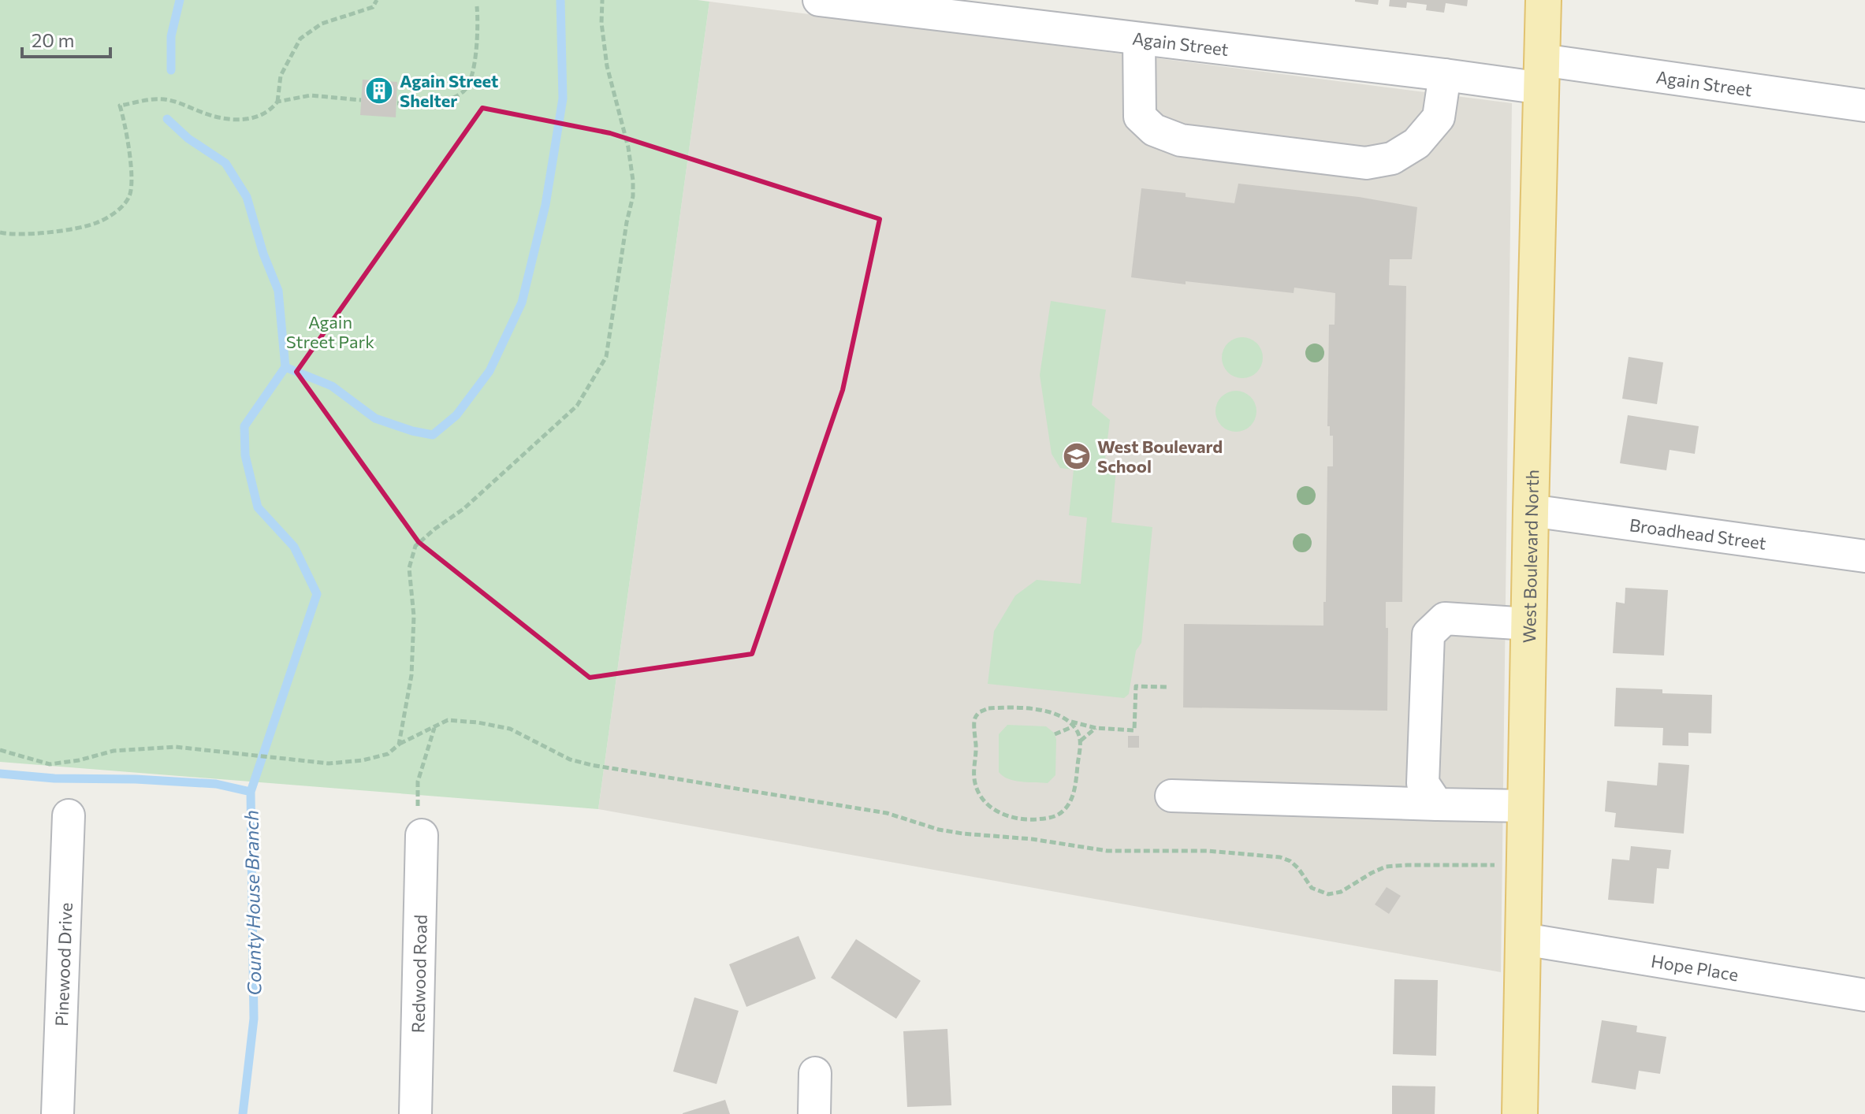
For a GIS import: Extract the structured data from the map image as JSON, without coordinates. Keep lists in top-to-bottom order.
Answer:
{
  "streets": {
    "main road": ["West Boulevard North"],
    "street": [
      "Again Street",
      "Broadhead Street",
      "Pinewood Drive",
      "Hope Place",
      "Redwood Road"
    ]
  },
  "crossings": [
    ["Again Street", "West Boulevard North"],
    ["Broadhead Street", "West Boulevard North"],
    ["West Boulevard North", "Hope Place"]
  ],
  "water": ["County House Branch"],
  "parks": ["Again Street Park"],
  "places": {
    "building": ["Again Street Shelter"],
    "school or university": ["West Boulevard School"]
  },
  "scale_bar": "20 m"
}
